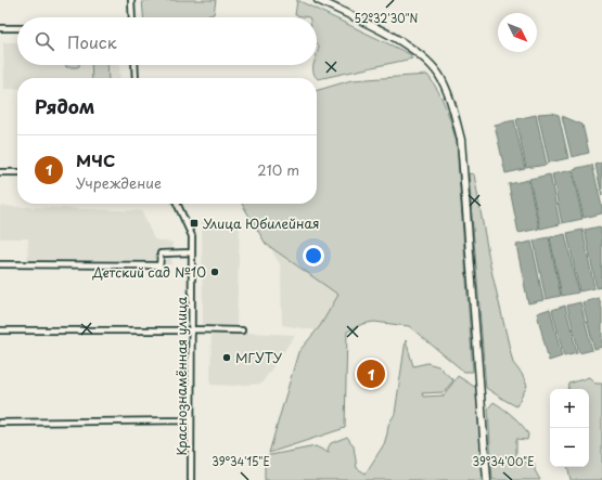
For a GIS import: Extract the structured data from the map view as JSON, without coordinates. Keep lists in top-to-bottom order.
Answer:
{
  "streets": {
    "street": ["Краснознамённая улица"]
  },
  "places": {
    "transit": ["Улица Юбилейная"],
    "other": ["Детский сад №10", "МГУТУ"]
  },
  "north": "bottom right",
  "page": {
    "search": "Поиск",
    "heading": "Рядом",
    "list": [
      {
        "mark": "1",
        "name": "МЧС",
        "note": "Учреждение",
        "value": "210 m"
      }
    ],
    "pins": "1",
    "map_buttons": ["+", "−"]
  },
  "coordinates": ["52°32'30\"N", "39°34'15\"E", "39°34'00\"E"]
}
